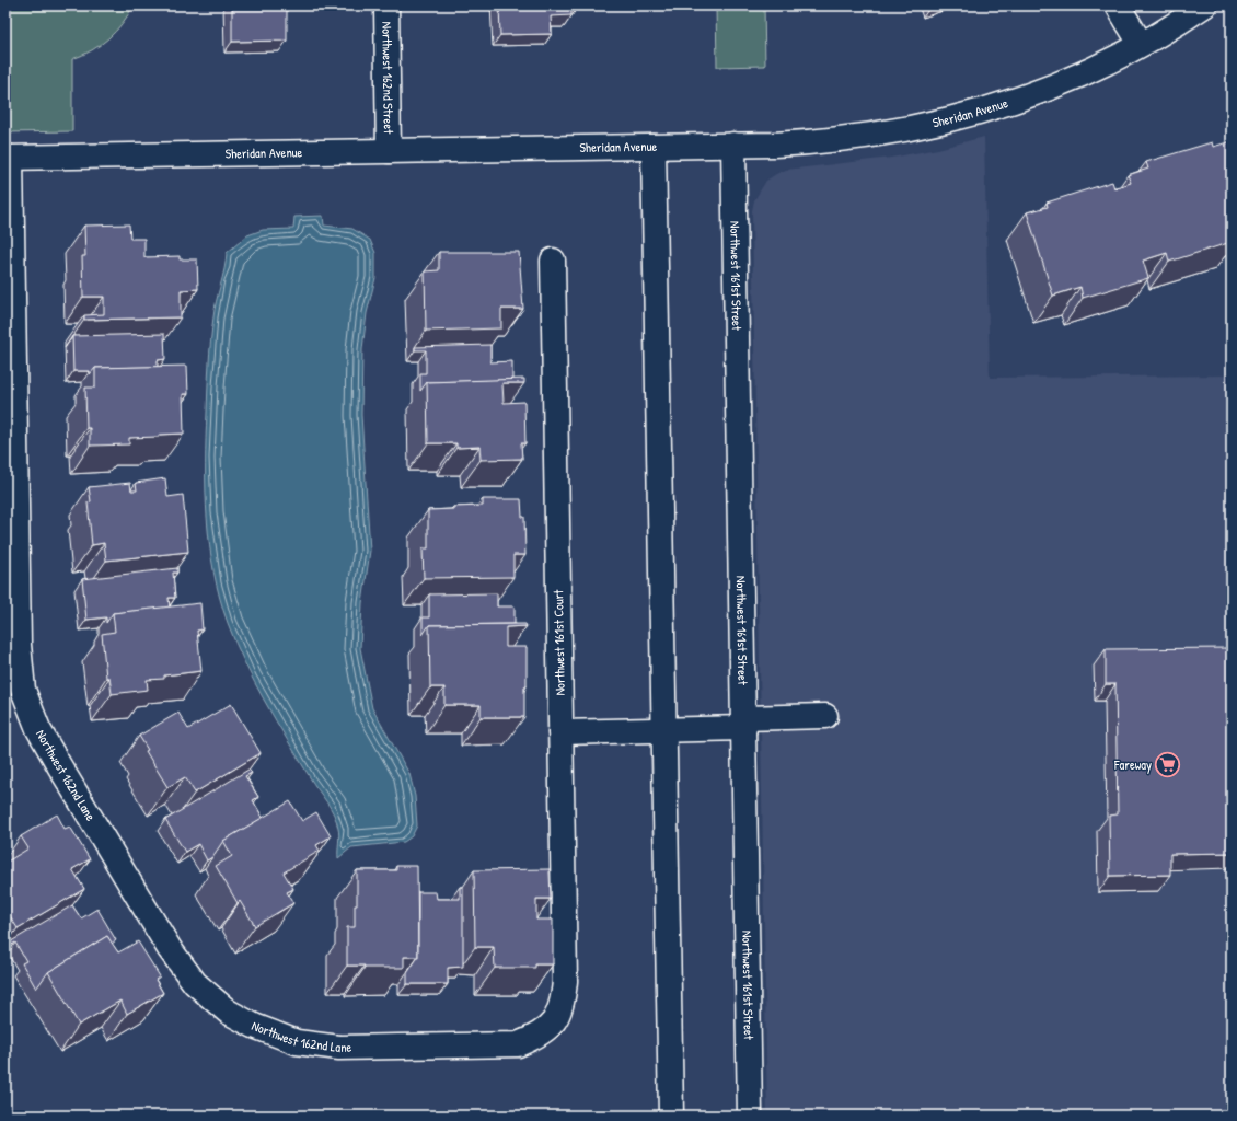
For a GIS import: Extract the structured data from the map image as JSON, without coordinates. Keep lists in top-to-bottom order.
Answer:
{
  "streets": {
    "street": [
      "Northwest 162nd Street",
      "Sheridan Avenue",
      "Northwest 161st Street",
      "Northwest 161st Court",
      "Northwest 162nd Lane"
    ]
  },
  "crossings": [
    ["Northwest 162nd Street", "Sheridan Avenue"],
    ["Sheridan Avenue", "Northwest 161st Street"],
    ["Sheridan Avenue", "Northwest 162nd Lane"],
    ["Northwest 161st Court", "Northwest 162nd Lane"]
  ],
  "places": {
    "supermarket": ["Fareway"]
  }
}
